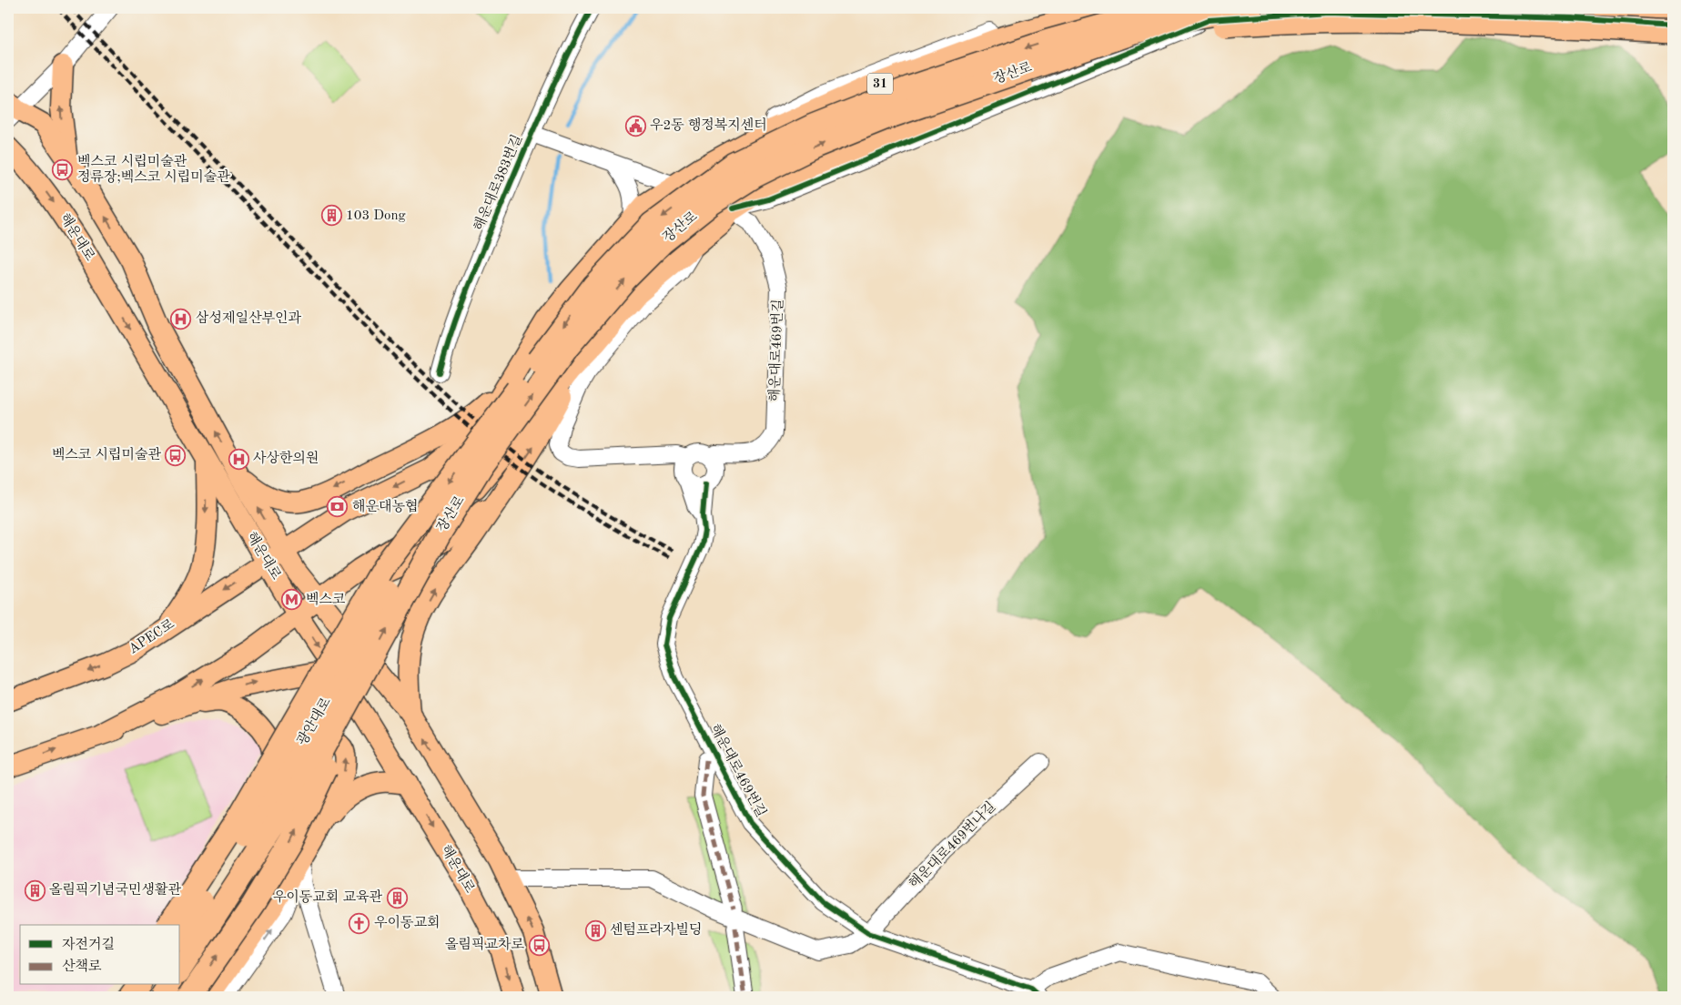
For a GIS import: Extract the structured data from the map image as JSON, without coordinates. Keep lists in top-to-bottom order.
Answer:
{
  "streets": {
    "highway": ["장산로", "31", "광안대로"],
    "main road": ["해운대로", "APEC로"],
    "street": ["해운대로383번길", "해운대로469번길", "해운대로469번나길"]
  },
  "crossings": [
    ["장산로", "해운대로469번길"],
    ["장산로", "광안대로"],
    ["31", "해운대로"],
    ["31", "해운대로469번길"],
    ["31", "APEC로"],
    ["해운대로383번길", "해운대로469번길"],
    ["해운대로", "APEC로"],
    ["해운대로469번길", "해운대로469번나길"]
  ],
  "places": {
    "public building": ["우2동 행정복지센터"],
    "bus stop": ["벡스코 시립미술관 정류장;벡스코 시립미술관", "벡스코 시립미술관", "올림픽교차로"],
    "building": [
      "103 Dong",
      "올림픽기념국민생활관",
      "우이동교회 교육관",
      "센텀프라자빌딩"
    ],
    "hospital": ["삼성제일산부인과", "사상한의원"],
    "bank": ["해운대농협"],
    "metro station": ["벡스코"],
    "church": ["우이동교회"]
  },
  "legend": ["자전거길", "산책로"]
}
